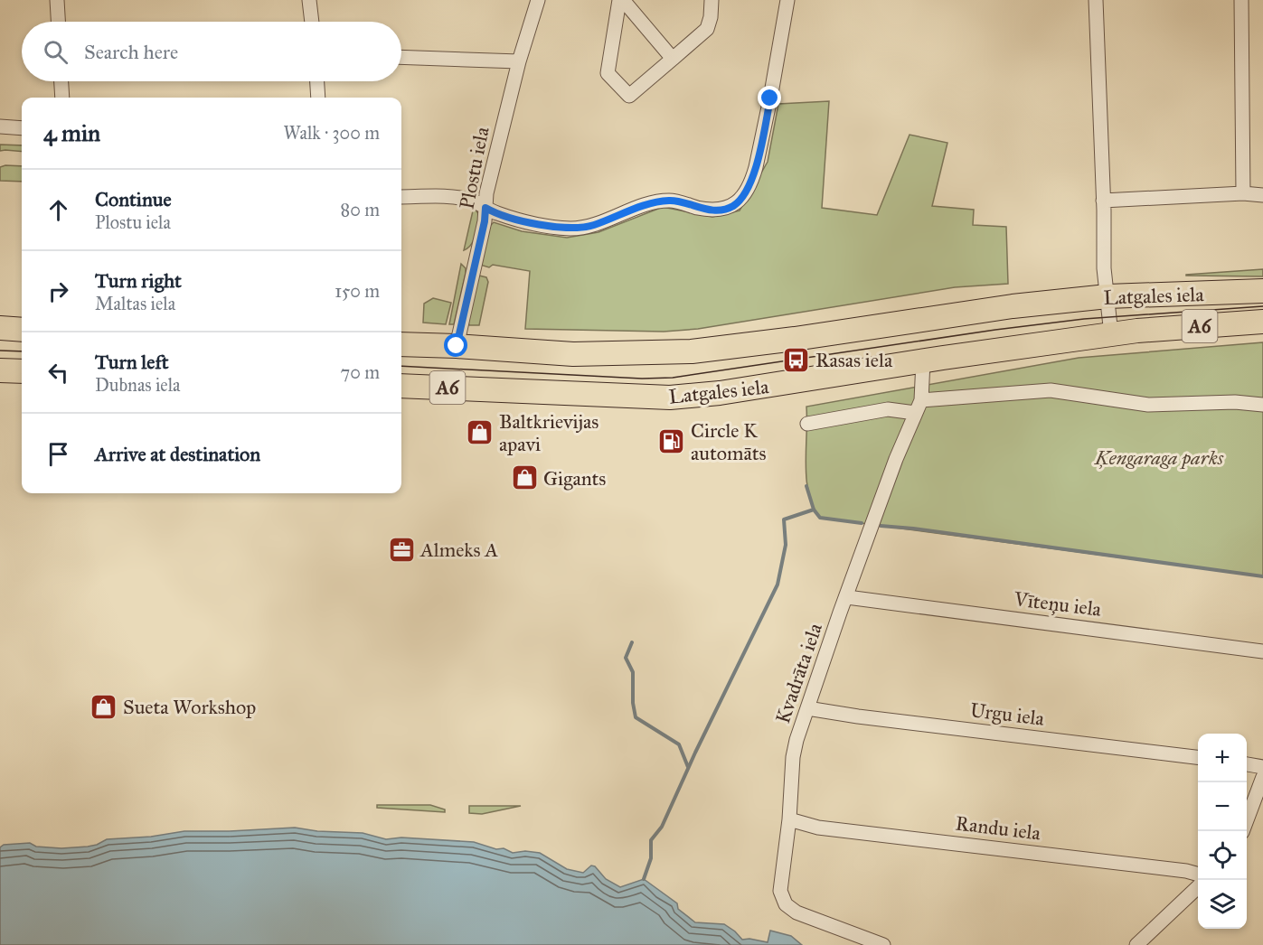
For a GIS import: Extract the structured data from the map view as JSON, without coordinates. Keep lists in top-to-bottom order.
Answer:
{
  "streets": {
    "highway": ["Latgales iela", "A6"],
    "street": [
      "Plostu iela",
      "Vīteņu iela",
      "Kvadrāta iela",
      "Urgu iela",
      "Randu iela"
    ]
  },
  "crossings": [
    ["Plostu iela", "Latgales iela"],
    ["Latgales iela", "Kvadrāta iela"],
    ["Vīteņu iela", "Kvadrāta iela"],
    ["Kvadrāta iela", "Urgu iela"],
    ["Kvadrāta iela", "Randu iela"]
  ],
  "parks": ["Ķengaraga parks"],
  "places": {
    "bus stop": ["Rasas iela"],
    "shop": ["Baltkrievijas apavi", "Gigants", "Sueta Workshop"],
    "fuel station": ["Circle K automāts"],
    "office": ["Almeks A"]
  },
  "page": {
    "search": "Search here",
    "heading": ["4 min", "Walk · 300 m"],
    "list": [
      ["Continue", "Plostu iela", "80 m"],
      ["Turn right", "Maltas iela", "150 m"],
      ["Turn left", "Dubnas iela", "70 m"],
      "Arrive at destination"
    ],
    "map_buttons": ["+", "−"]
  }
}
